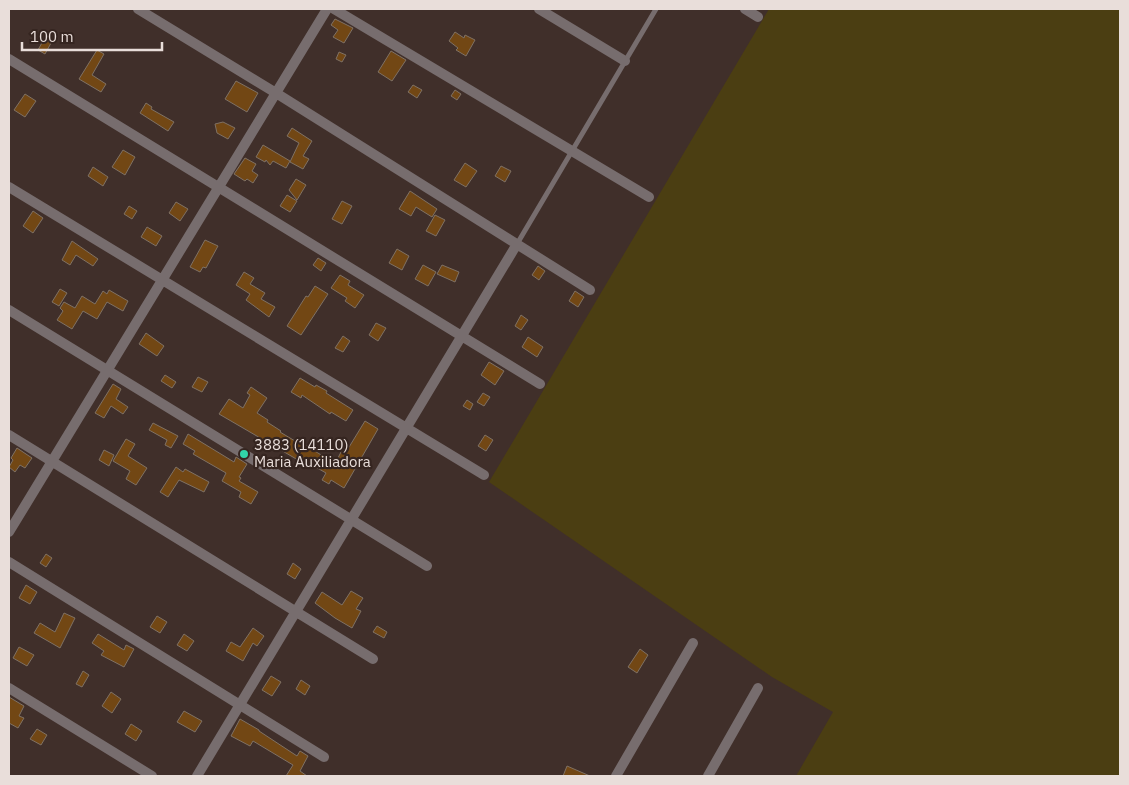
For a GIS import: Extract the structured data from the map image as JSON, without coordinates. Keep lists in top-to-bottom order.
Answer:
{
  "places": ["3883 (14110) Maria Auxiliadora"],
  "scale_bar": "100 m"
}
